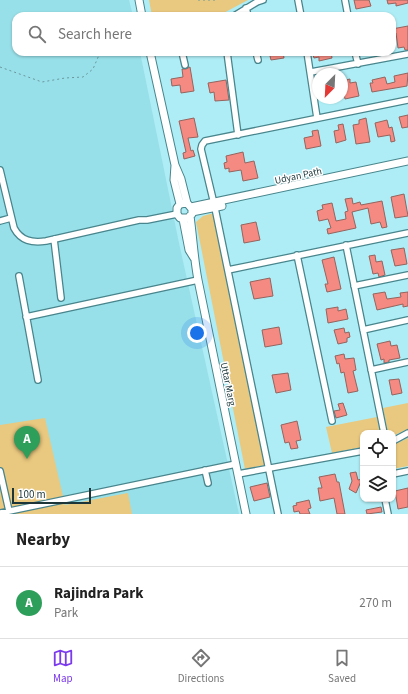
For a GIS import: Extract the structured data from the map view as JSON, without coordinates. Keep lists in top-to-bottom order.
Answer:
{
  "streets": {
    "main road": ["Udyan Path", "Uttar Marg"]
  },
  "crossings": [
    ["Udyan Path", "Uttar Marg"]
  ],
  "scale_bar": "100 m",
  "north": "bottom left",
  "page": {
    "search": "Search here",
    "pins": "A",
    "scale": "100 m",
    "heading": "Nearby",
    "list": [
      {
        "mark": "A",
        "name": "Rajindra Park",
        "note": "Park",
        "value": "270 m"
      }
    ],
    "nav": ["Map", "Directions", "Saved"]
  }
}
